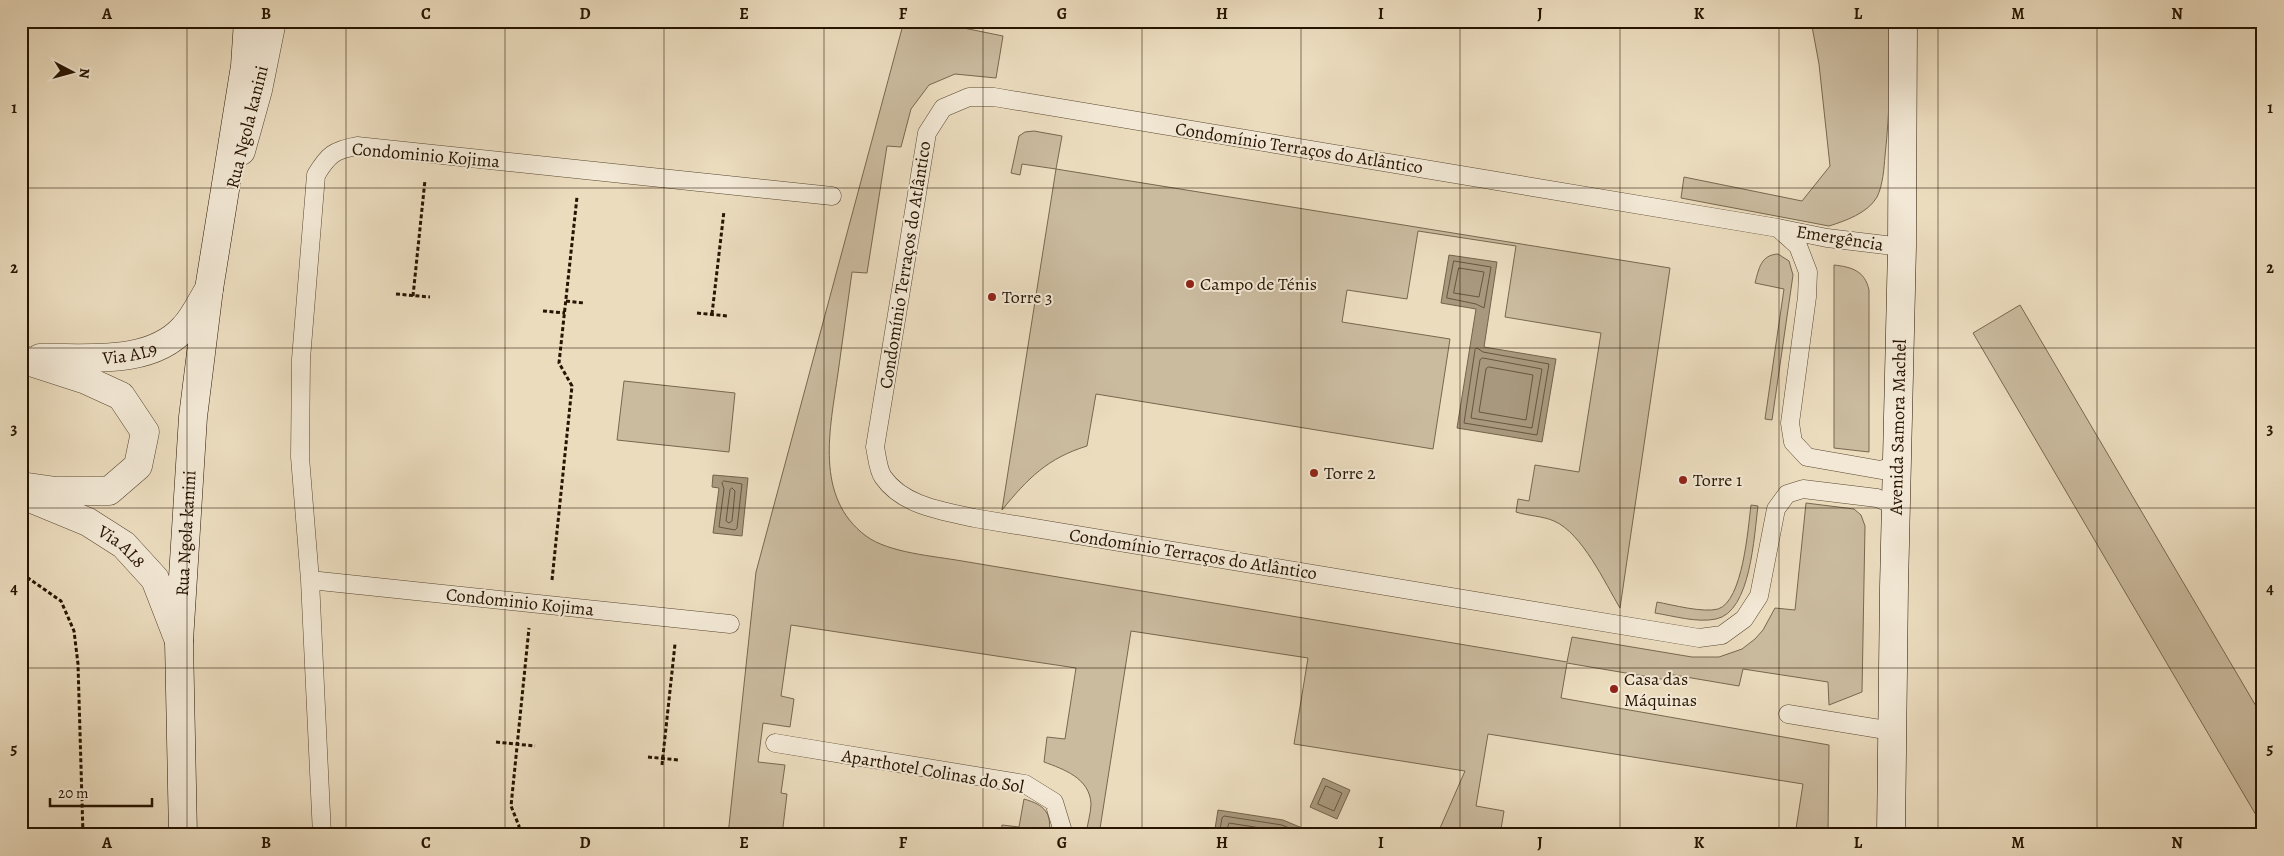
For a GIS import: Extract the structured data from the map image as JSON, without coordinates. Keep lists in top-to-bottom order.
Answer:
{
  "streets": {
    "main road": [
      "Rua Ngola kanini",
      "Via AL9",
      "Avenida Samora Machel",
      "Via AL8"
    ],
    "lane": [
      "Condomínio Terraços do Atlântico",
      "Condominio Kojima",
      "Emergência",
      "Aparthotel Colinas do Sol"
    ]
  },
  "crossings": [
    ["Rua Ngola kanini", "Via AL9"],
    ["Rua Ngola kanini", "Via AL8"],
    ["Condomínio Terraços do Atlântico", "Emergência"],
    ["Condomínio Terraços do Atlântico", "Avenida Samora Machel"],
    ["Emergência", "Avenida Samora Machel"]
  ],
  "places": [
    "Campo de Ténis",
    "Torre 3",
    "Torre 2",
    "Torre 1",
    "Casa das Máquinas"
  ],
  "scale_bar": "20 m",
  "north": "right",
  "grid": {
    "columns": [
      "A",
      "B",
      "C",
      "D",
      "E",
      "F",
      "G",
      "H",
      "I",
      "J",
      "K",
      "L",
      "M",
      "N"
    ],
    "rows": [
      "1",
      "2",
      "3",
      "4",
      "5"
    ]
  }
}
